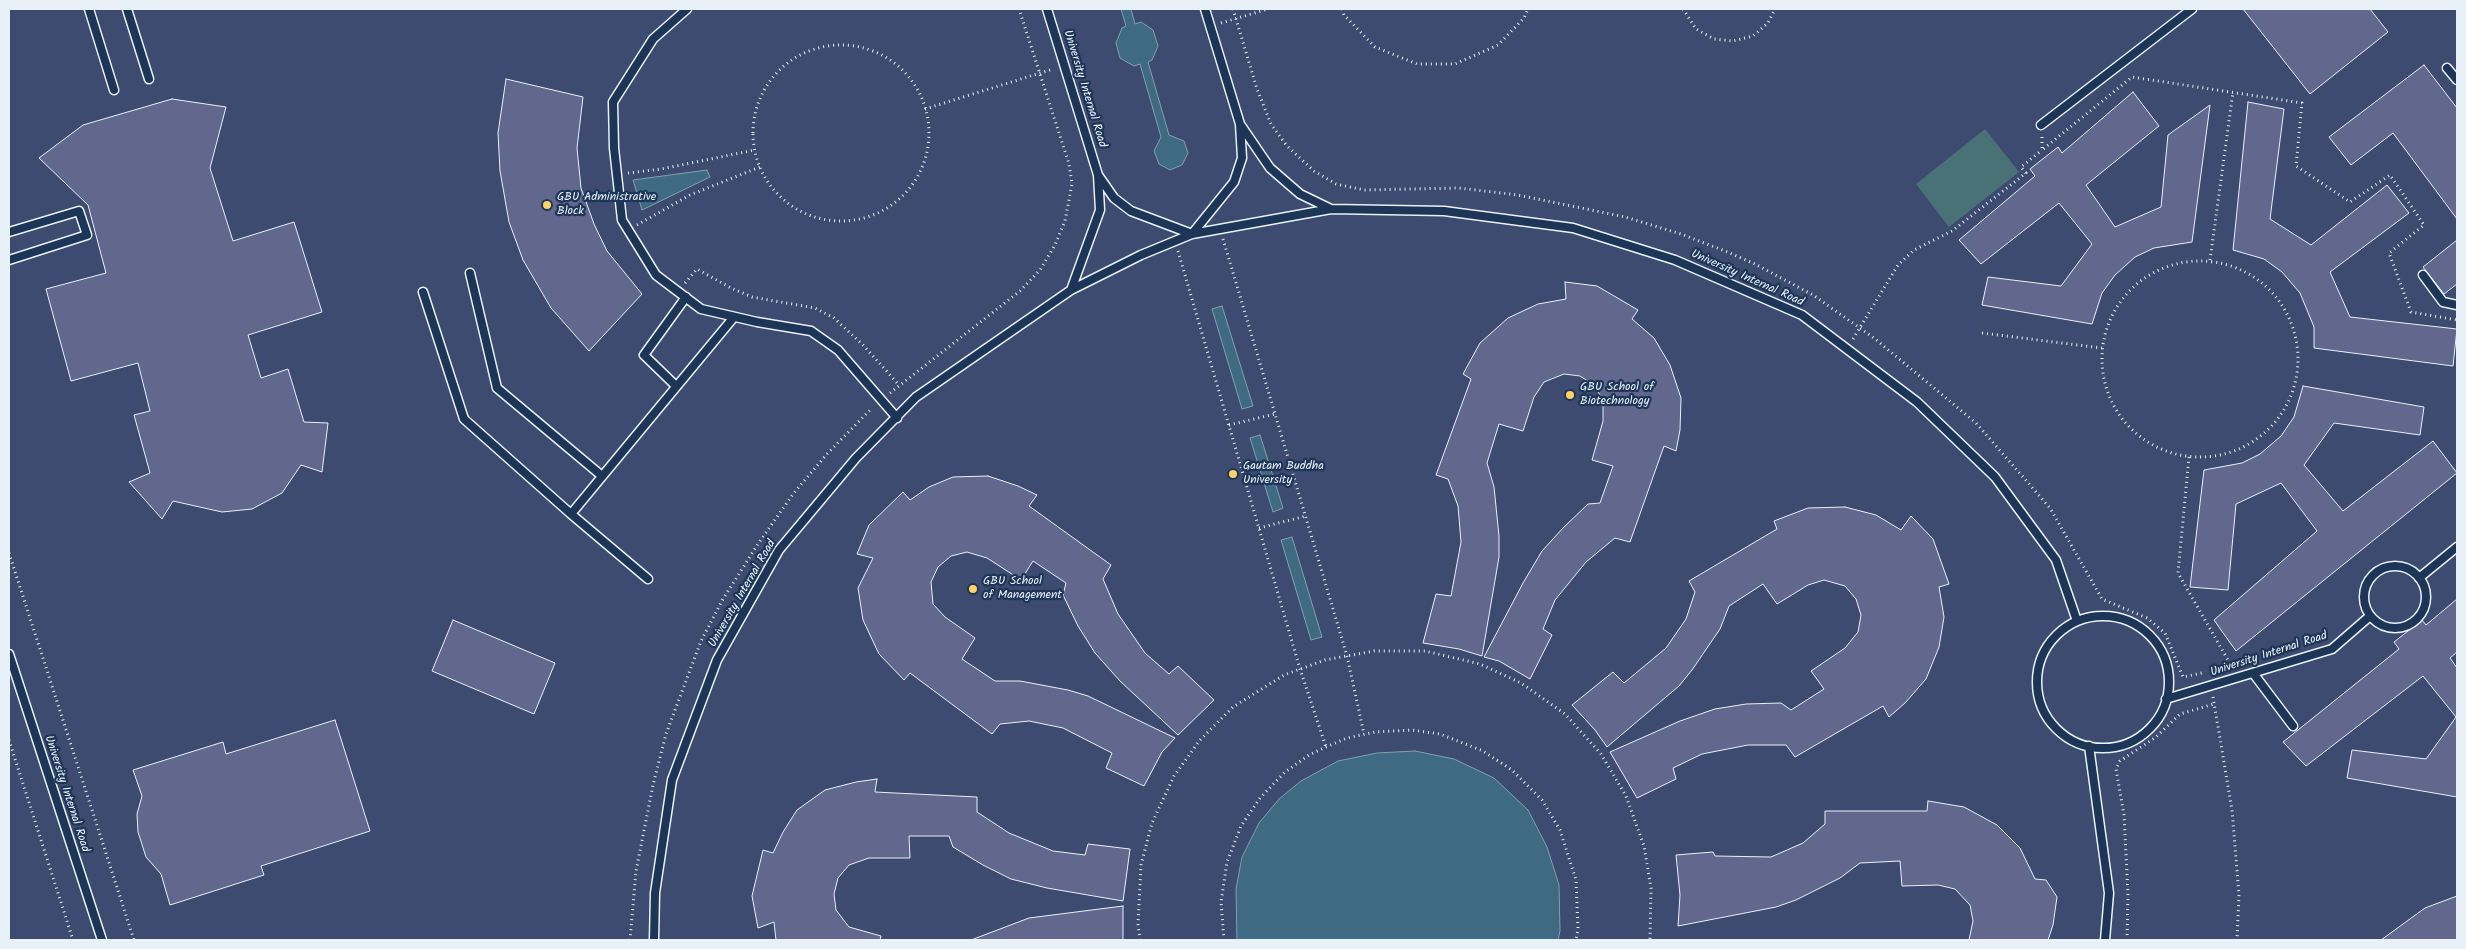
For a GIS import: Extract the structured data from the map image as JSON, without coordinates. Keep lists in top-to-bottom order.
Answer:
{
  "streets": {
    "lane": ["University Internal Road"]
  },
  "places": [
    "GBU Administrative Block",
    "GBU School of Biotechnology",
    "Gautam Buddha University",
    "GBU School of Management"
  ]
}
